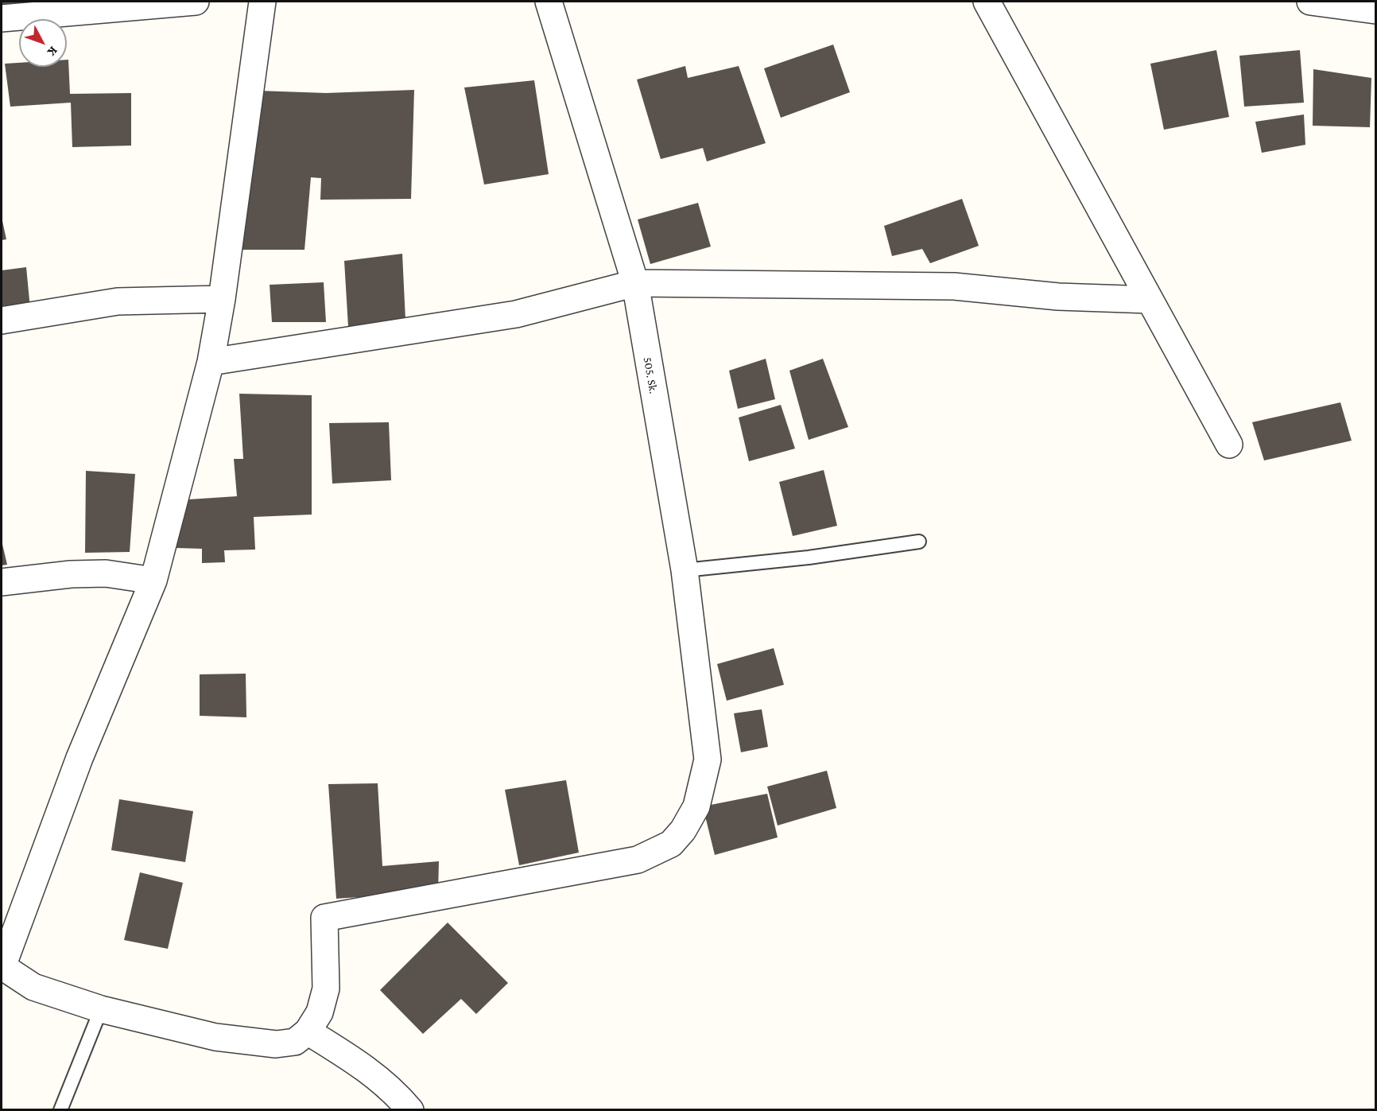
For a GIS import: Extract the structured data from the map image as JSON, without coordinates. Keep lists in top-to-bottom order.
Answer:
{
  "streets": {
    "street": ["505. Sk."]
  },
  "north": "bottom right"
}
